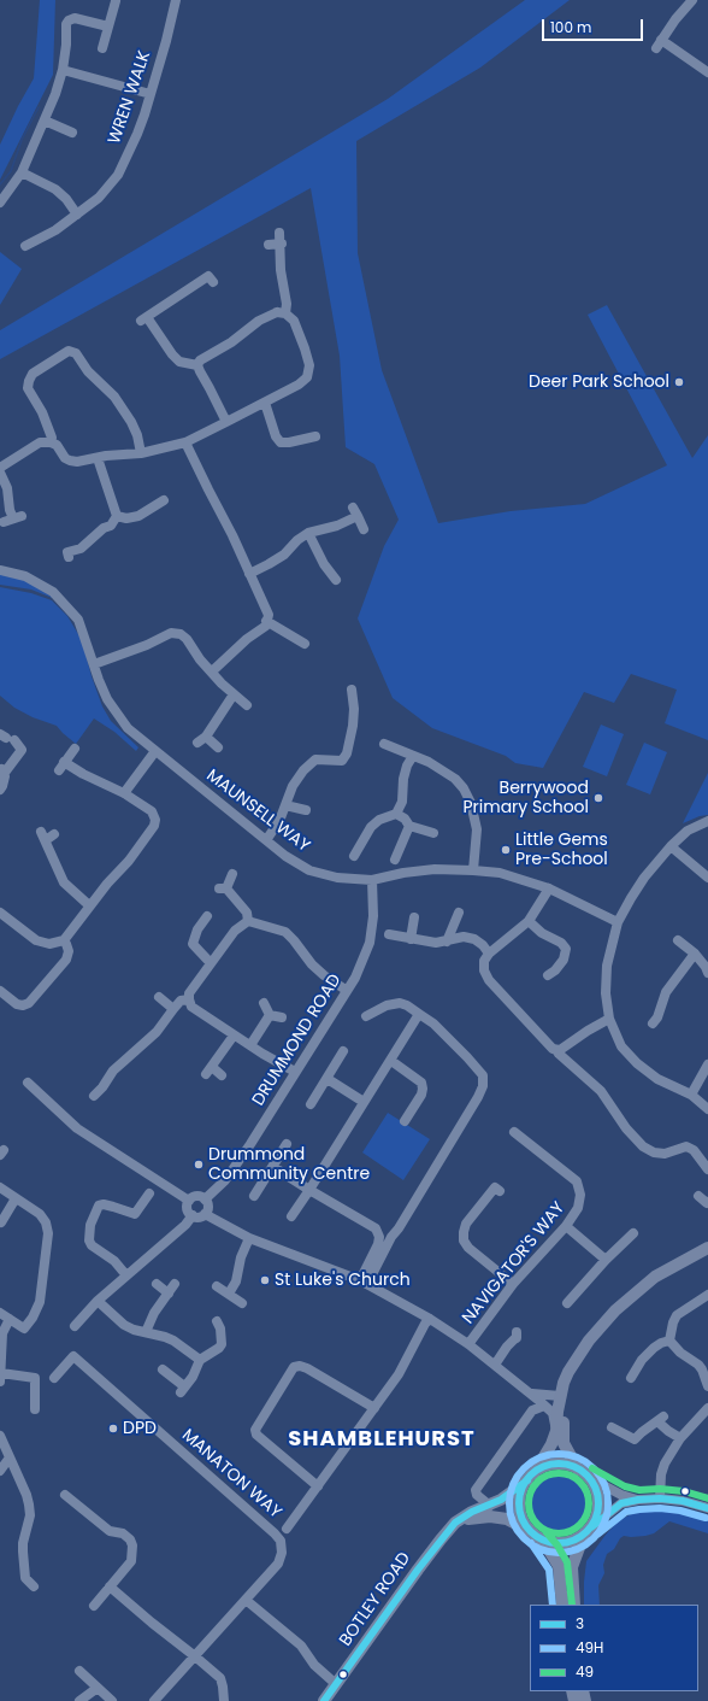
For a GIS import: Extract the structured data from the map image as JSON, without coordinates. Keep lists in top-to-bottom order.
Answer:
{
  "streets": {
    "main road": ["BOTLEY ROAD"],
    "street": [
      "WREN WALK",
      "MAUNSELL WAY",
      "DRUMMOND ROAD",
      "NAVIGATOR'S WAY",
      "MANATON WAY"
    ]
  },
  "crossings": [
    ["MAUNSELL WAY", "DRUMMOND ROAD"]
  ],
  "districts": ["SHAMBLEHURST"],
  "places": [
    "Deer Park School",
    "Berrywood Primary School",
    "Little Gems Pre-School",
    "Drummond Community Centre",
    "St Luke's Church",
    "DPD"
  ],
  "lines": ["transit line 49H", "transit line 3", "transit line 49"],
  "legend": ["3", "49H", "49"],
  "scale_bar": "100 m"
}
